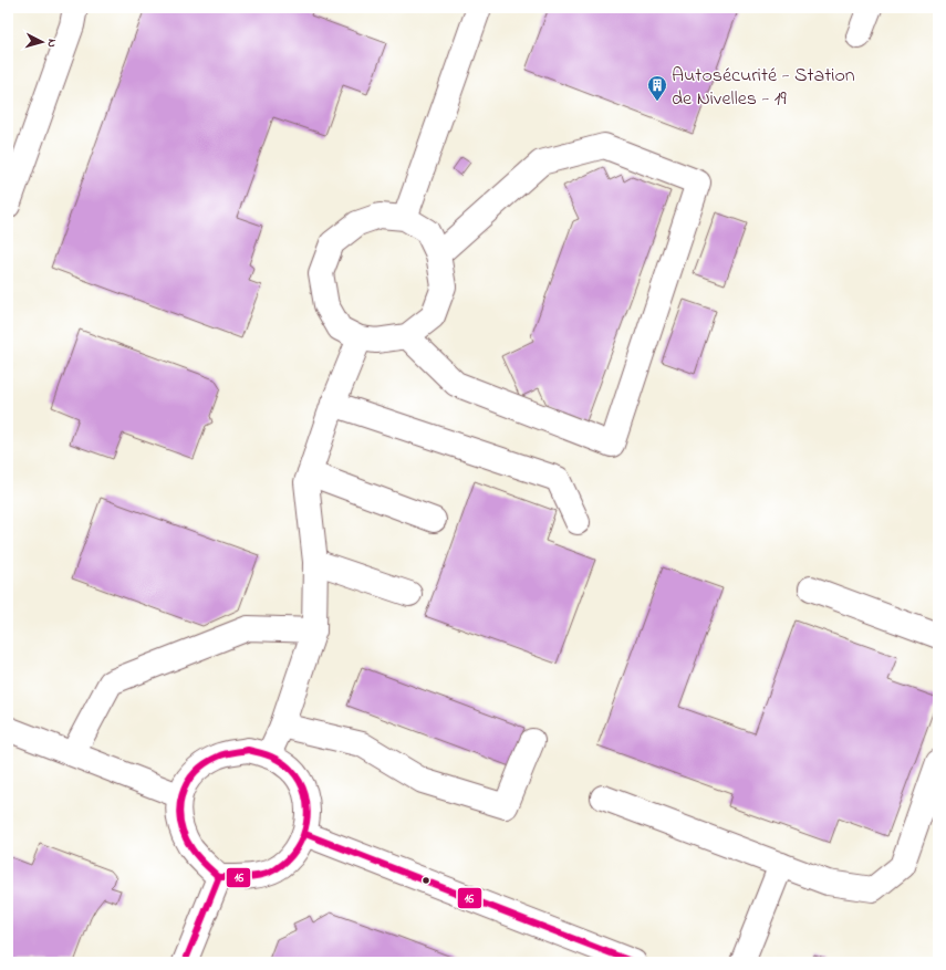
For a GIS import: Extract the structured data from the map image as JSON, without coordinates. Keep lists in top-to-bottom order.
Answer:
{
  "places": {
    "building": ["Autosécurité - Station de Nivelles - 19"]
  },
  "lines": ["transit line 16"],
  "north": "right"
}
